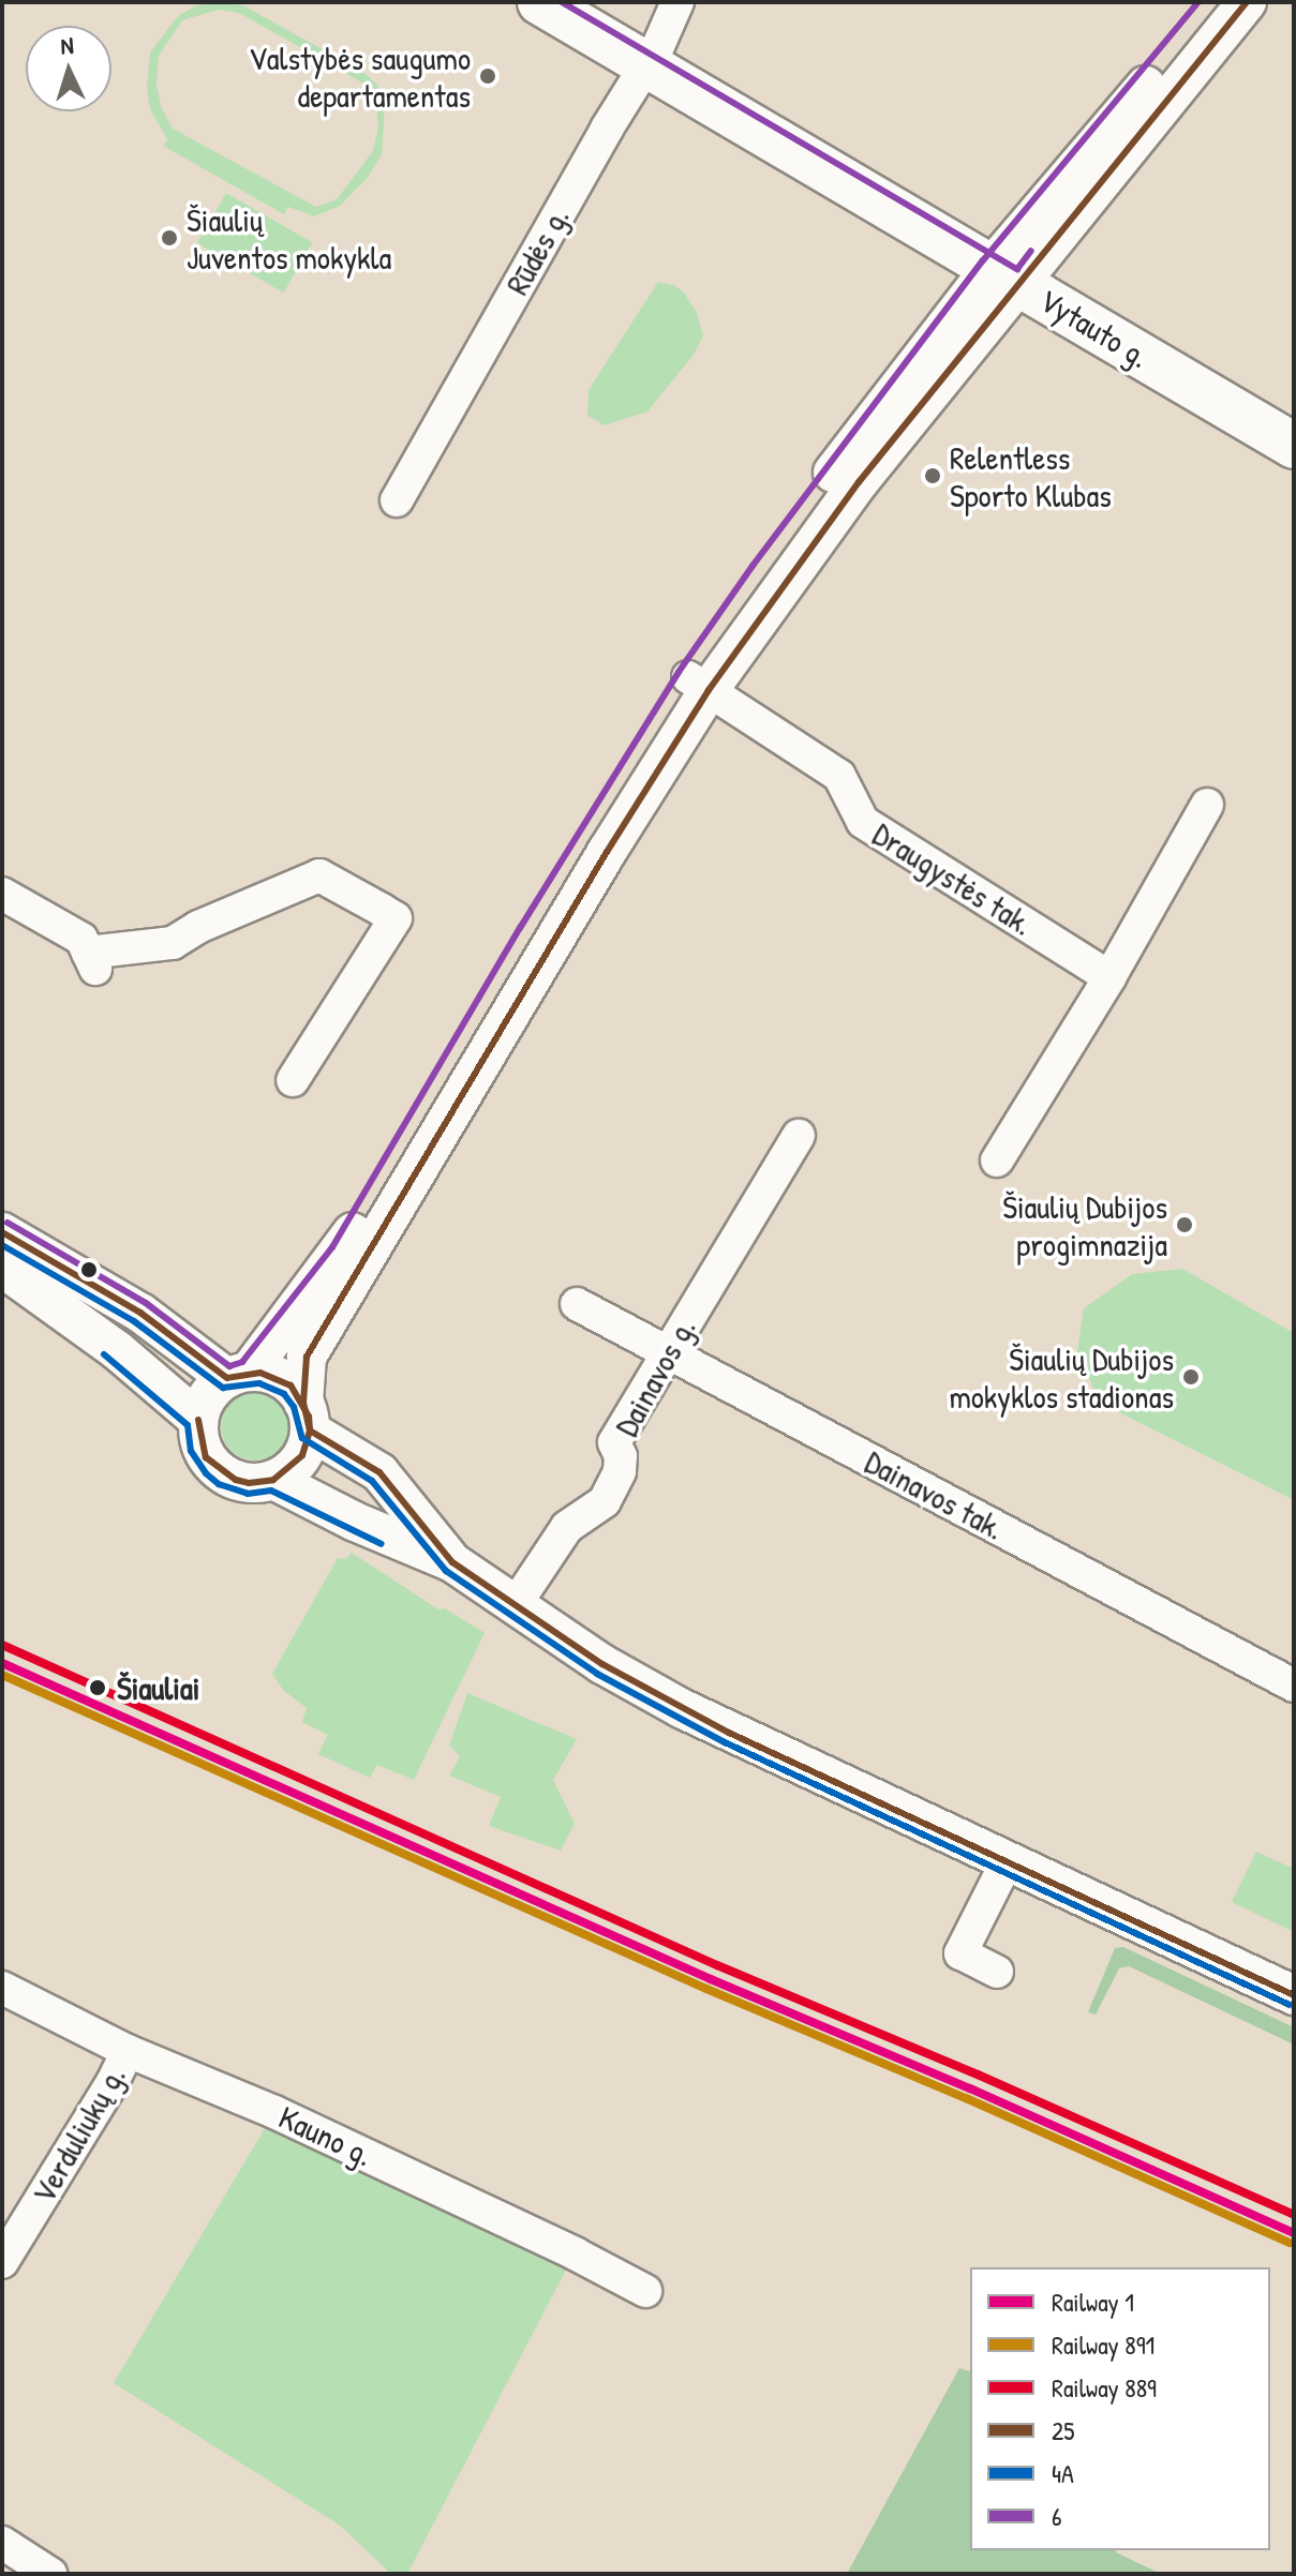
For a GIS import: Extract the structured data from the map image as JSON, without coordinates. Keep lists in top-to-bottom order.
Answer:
{
  "streets": {
    "highway": ["Vytauto g."],
    "street": [
      "Rūdės g.",
      "Draugystės tak.",
      "Dainavos g.",
      "Dainavos tak.",
      "Verduliukų g.",
      "Kauno g."
    ]
  },
  "crossings": [
    ["Rūdės g.", "Vytauto g."],
    ["Dainavos g.", "Dainavos tak."],
    ["Verduliukų g.", "Kauno g."]
  ],
  "places": [
    "Valstybės saugumo departamentas",
    "Šiaulių Juventos mokykla",
    "Relentless Sporto Klubas",
    "Šiaulių Dubijos progimnazija",
    "Šiaulių Dubijos mokyklos stadionas",
    "Šiauliai"
  ],
  "lines": [
    "transit line 25",
    "transit line 6",
    "transit line 4A",
    "rail line 889",
    "rail line 1",
    "rail line 891"
  ],
  "legend": [
    "Railway 1",
    "Railway 891",
    "Railway 889",
    "25",
    "4A",
    "6"
  ],
  "north": "top"
}
